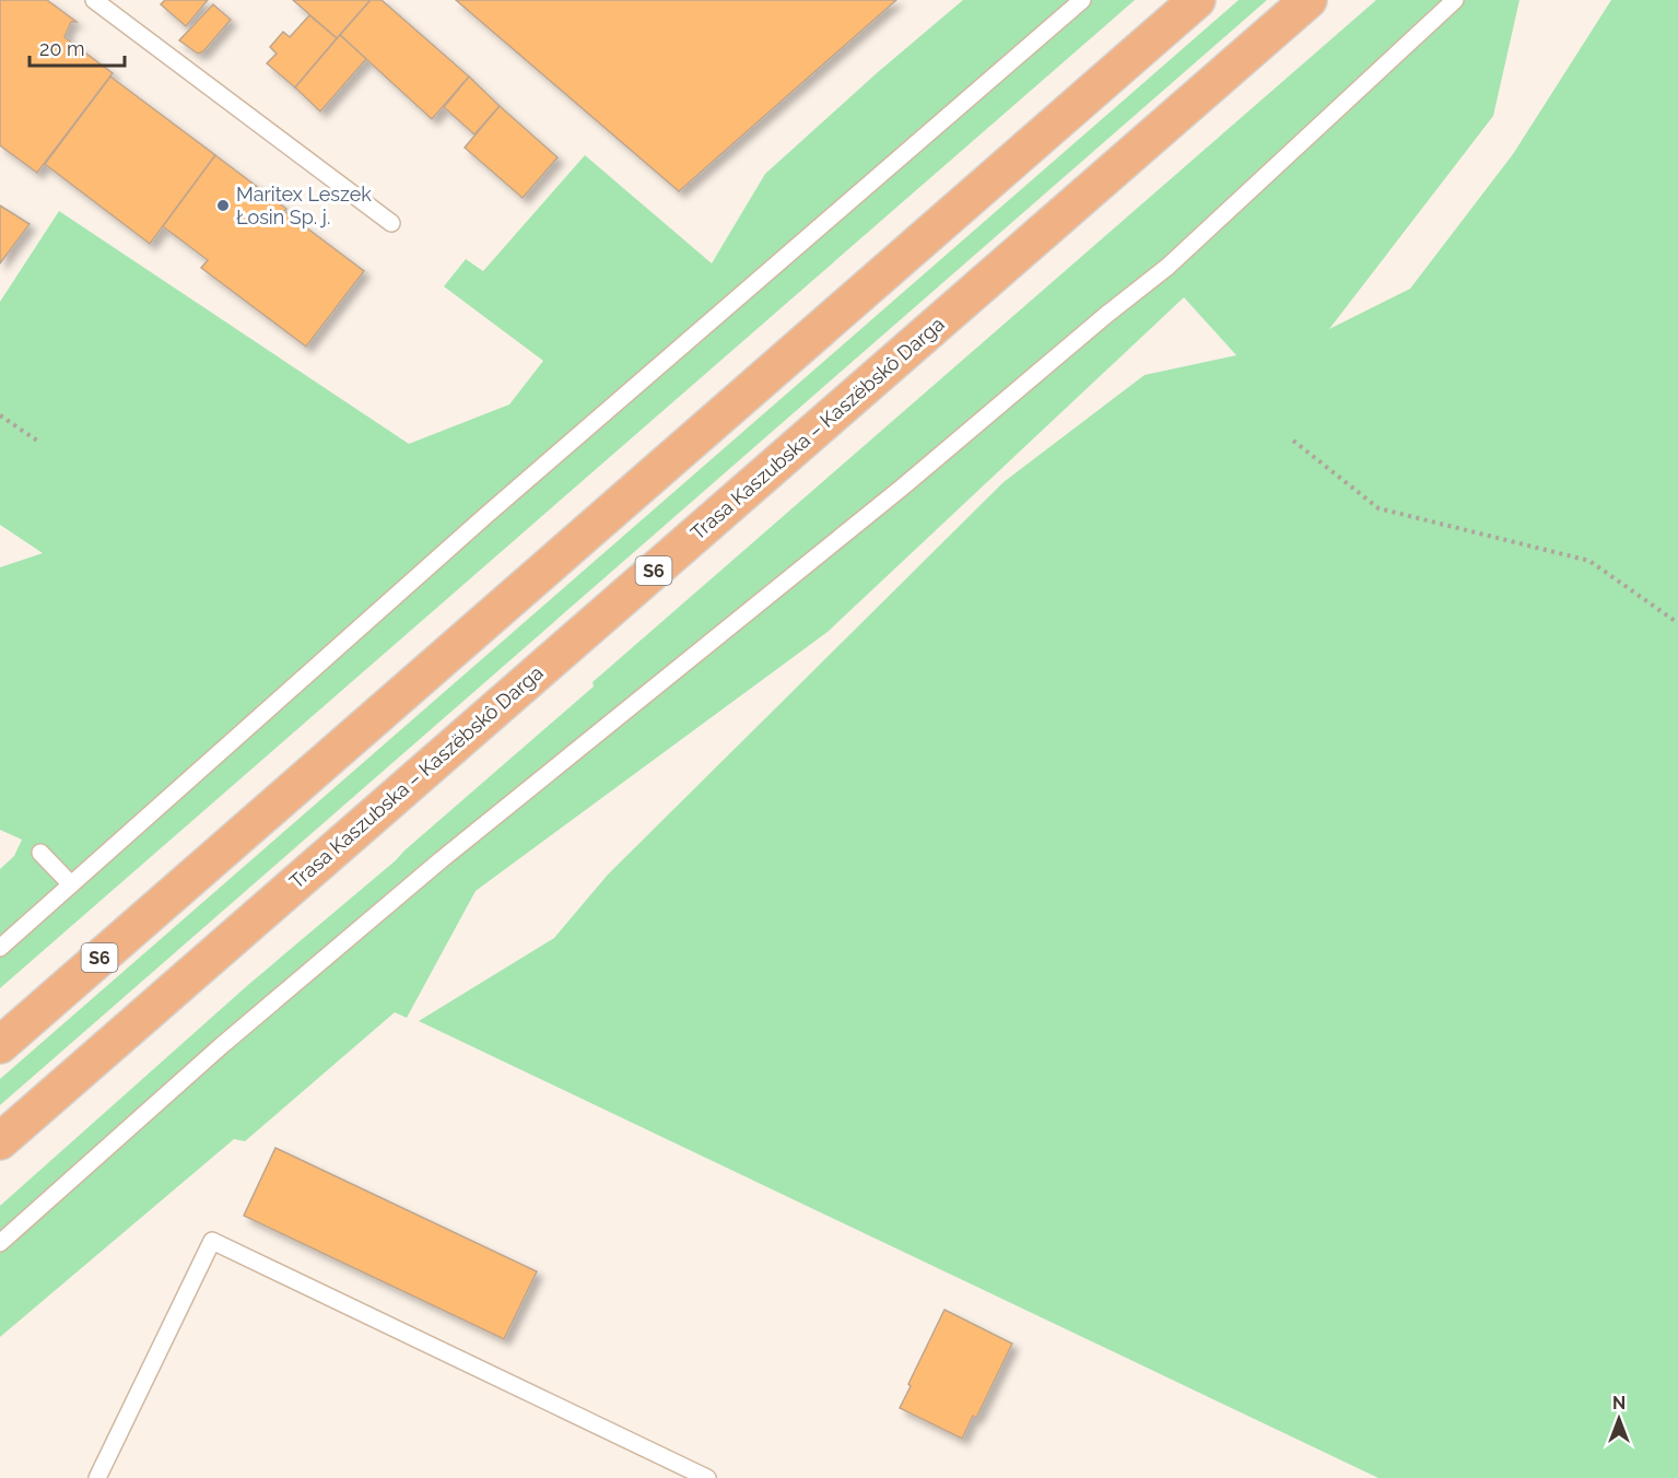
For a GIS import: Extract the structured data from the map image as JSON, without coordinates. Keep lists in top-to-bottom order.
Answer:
{
  "streets": {
    "highway": ["Trasa Kaszubska – Kaszëbskô Darga", "S6"]
  },
  "places": ["Maritex Leszek Łosin Sp. j."],
  "scale_bar": "20 m",
  "north": "top"
}
